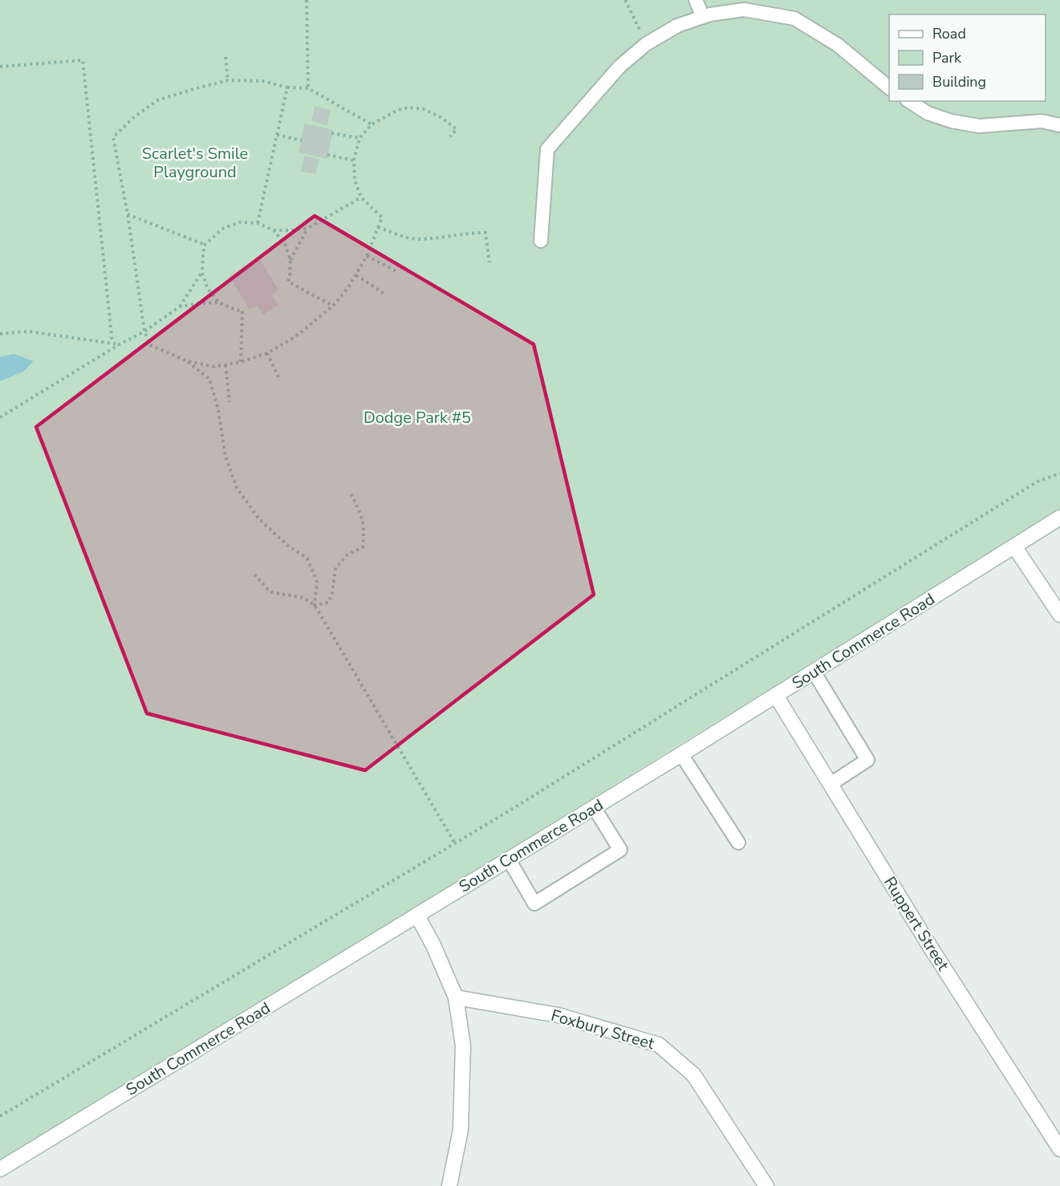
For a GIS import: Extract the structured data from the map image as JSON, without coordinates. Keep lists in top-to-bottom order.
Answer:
{
  "streets": {
    "street": ["South Commerce Road", "Ruppert Street", "Foxbury Street"]
  },
  "crossings": [
    ["South Commerce Road", "Ruppert Street"]
  ],
  "parks": ["Scarlet's Smile Playground", "Dodge Park #5"],
  "legend": ["Road", "Park", "Building"]
}
